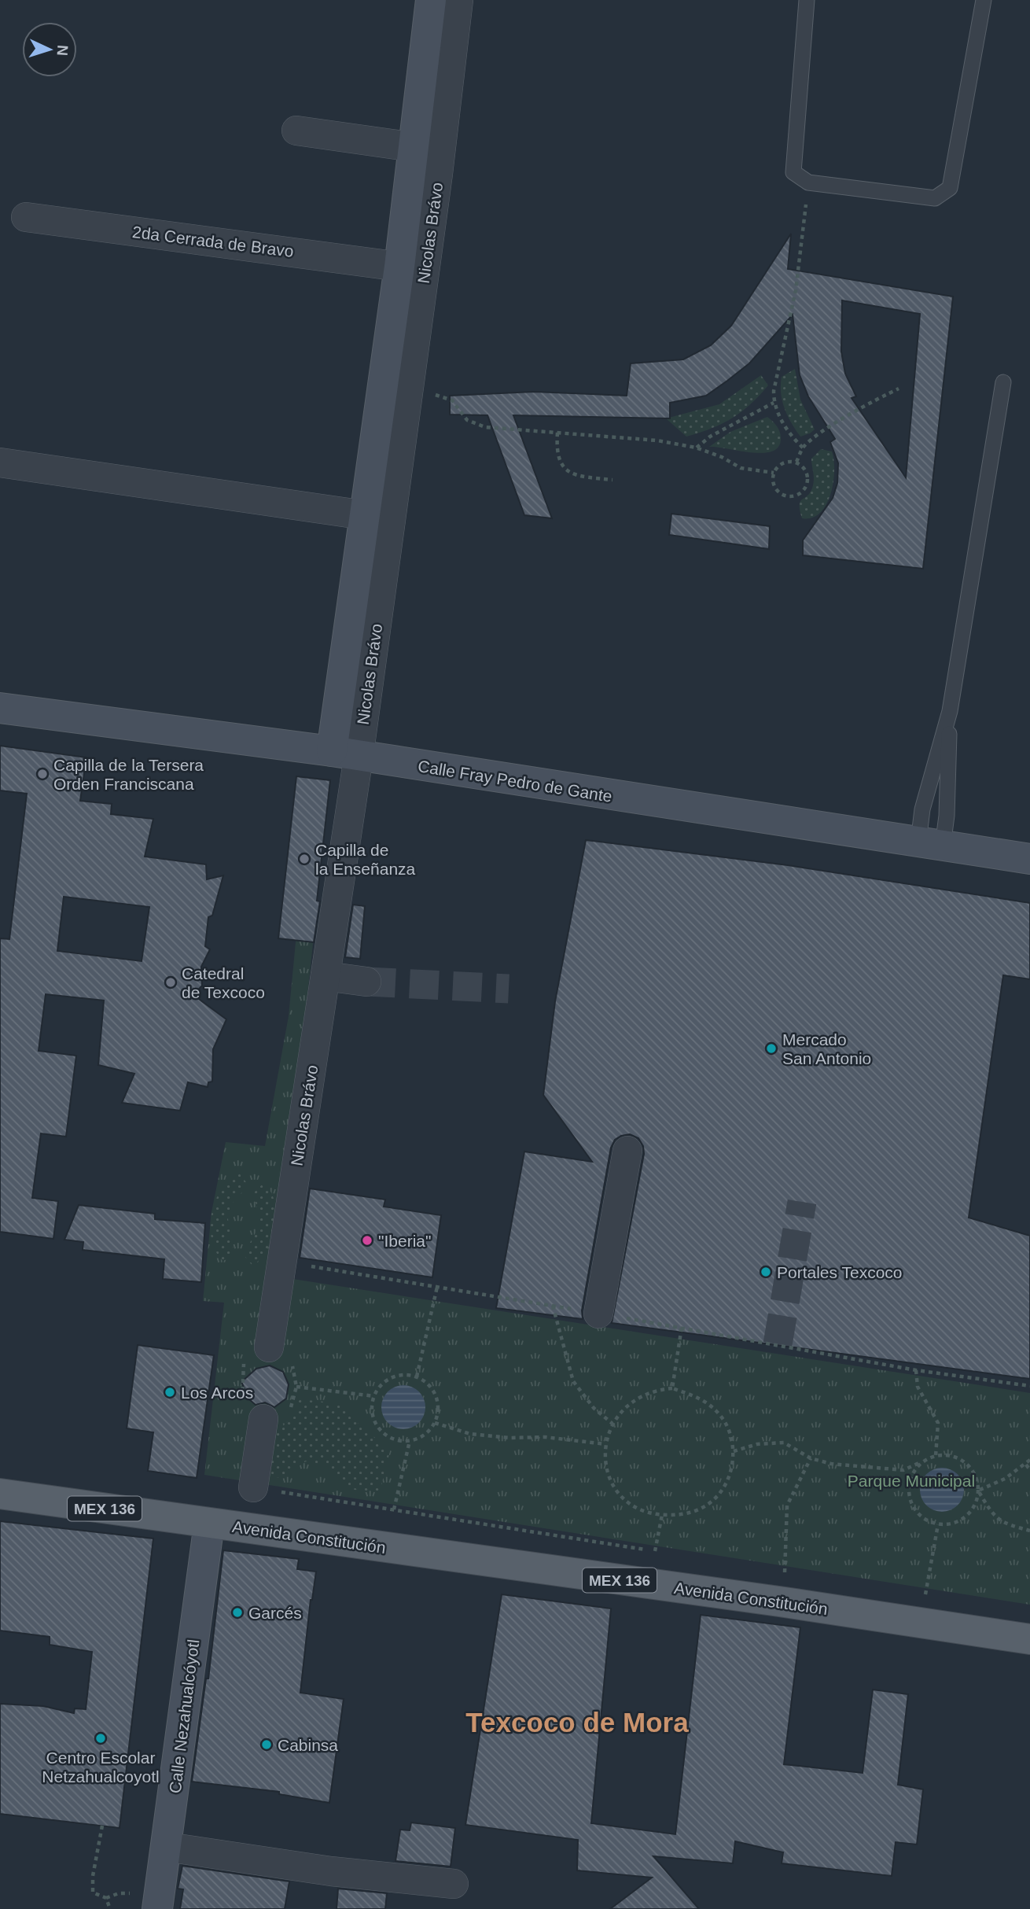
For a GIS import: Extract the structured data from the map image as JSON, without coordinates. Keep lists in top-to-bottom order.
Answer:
{
  "streets": {
    "main road": ["MEX 136", "Avenida Constitución"],
    "street": [
      "Nicolas Brávo",
      "2da Cerrada de Bravo",
      "Calle Fray Pedro de Gante",
      "Calle Nezahualcóyotl"
    ]
  },
  "crossings": [
    ["Nicolas Brávo", "2da Cerrada de Bravo"],
    ["Nicolas Brávo", "Calle Fray Pedro de Gante"],
    ["MEX 136", "Avenida Constitución"],
    ["MEX 136", "Calle Nezahualcóyotl"],
    ["Avenida Constitución", "Calle Nezahualcóyotl"]
  ],
  "districts": ["Texcoco de Mora"],
  "parks": ["Parque Municipal"],
  "places": [
    "Capilla de la Tersera Orden Franciscana",
    "Capilla de la Enseñanza",
    "Catedral de Texcoco",
    "Mercado San Antonio",
    "\"Iberia\"",
    "Portales Texcoco",
    "Los Arcos",
    "Garcés",
    "Centro Escolar Netzahualcoyotl",
    "Cabinsa"
  ],
  "north": "right"
}
